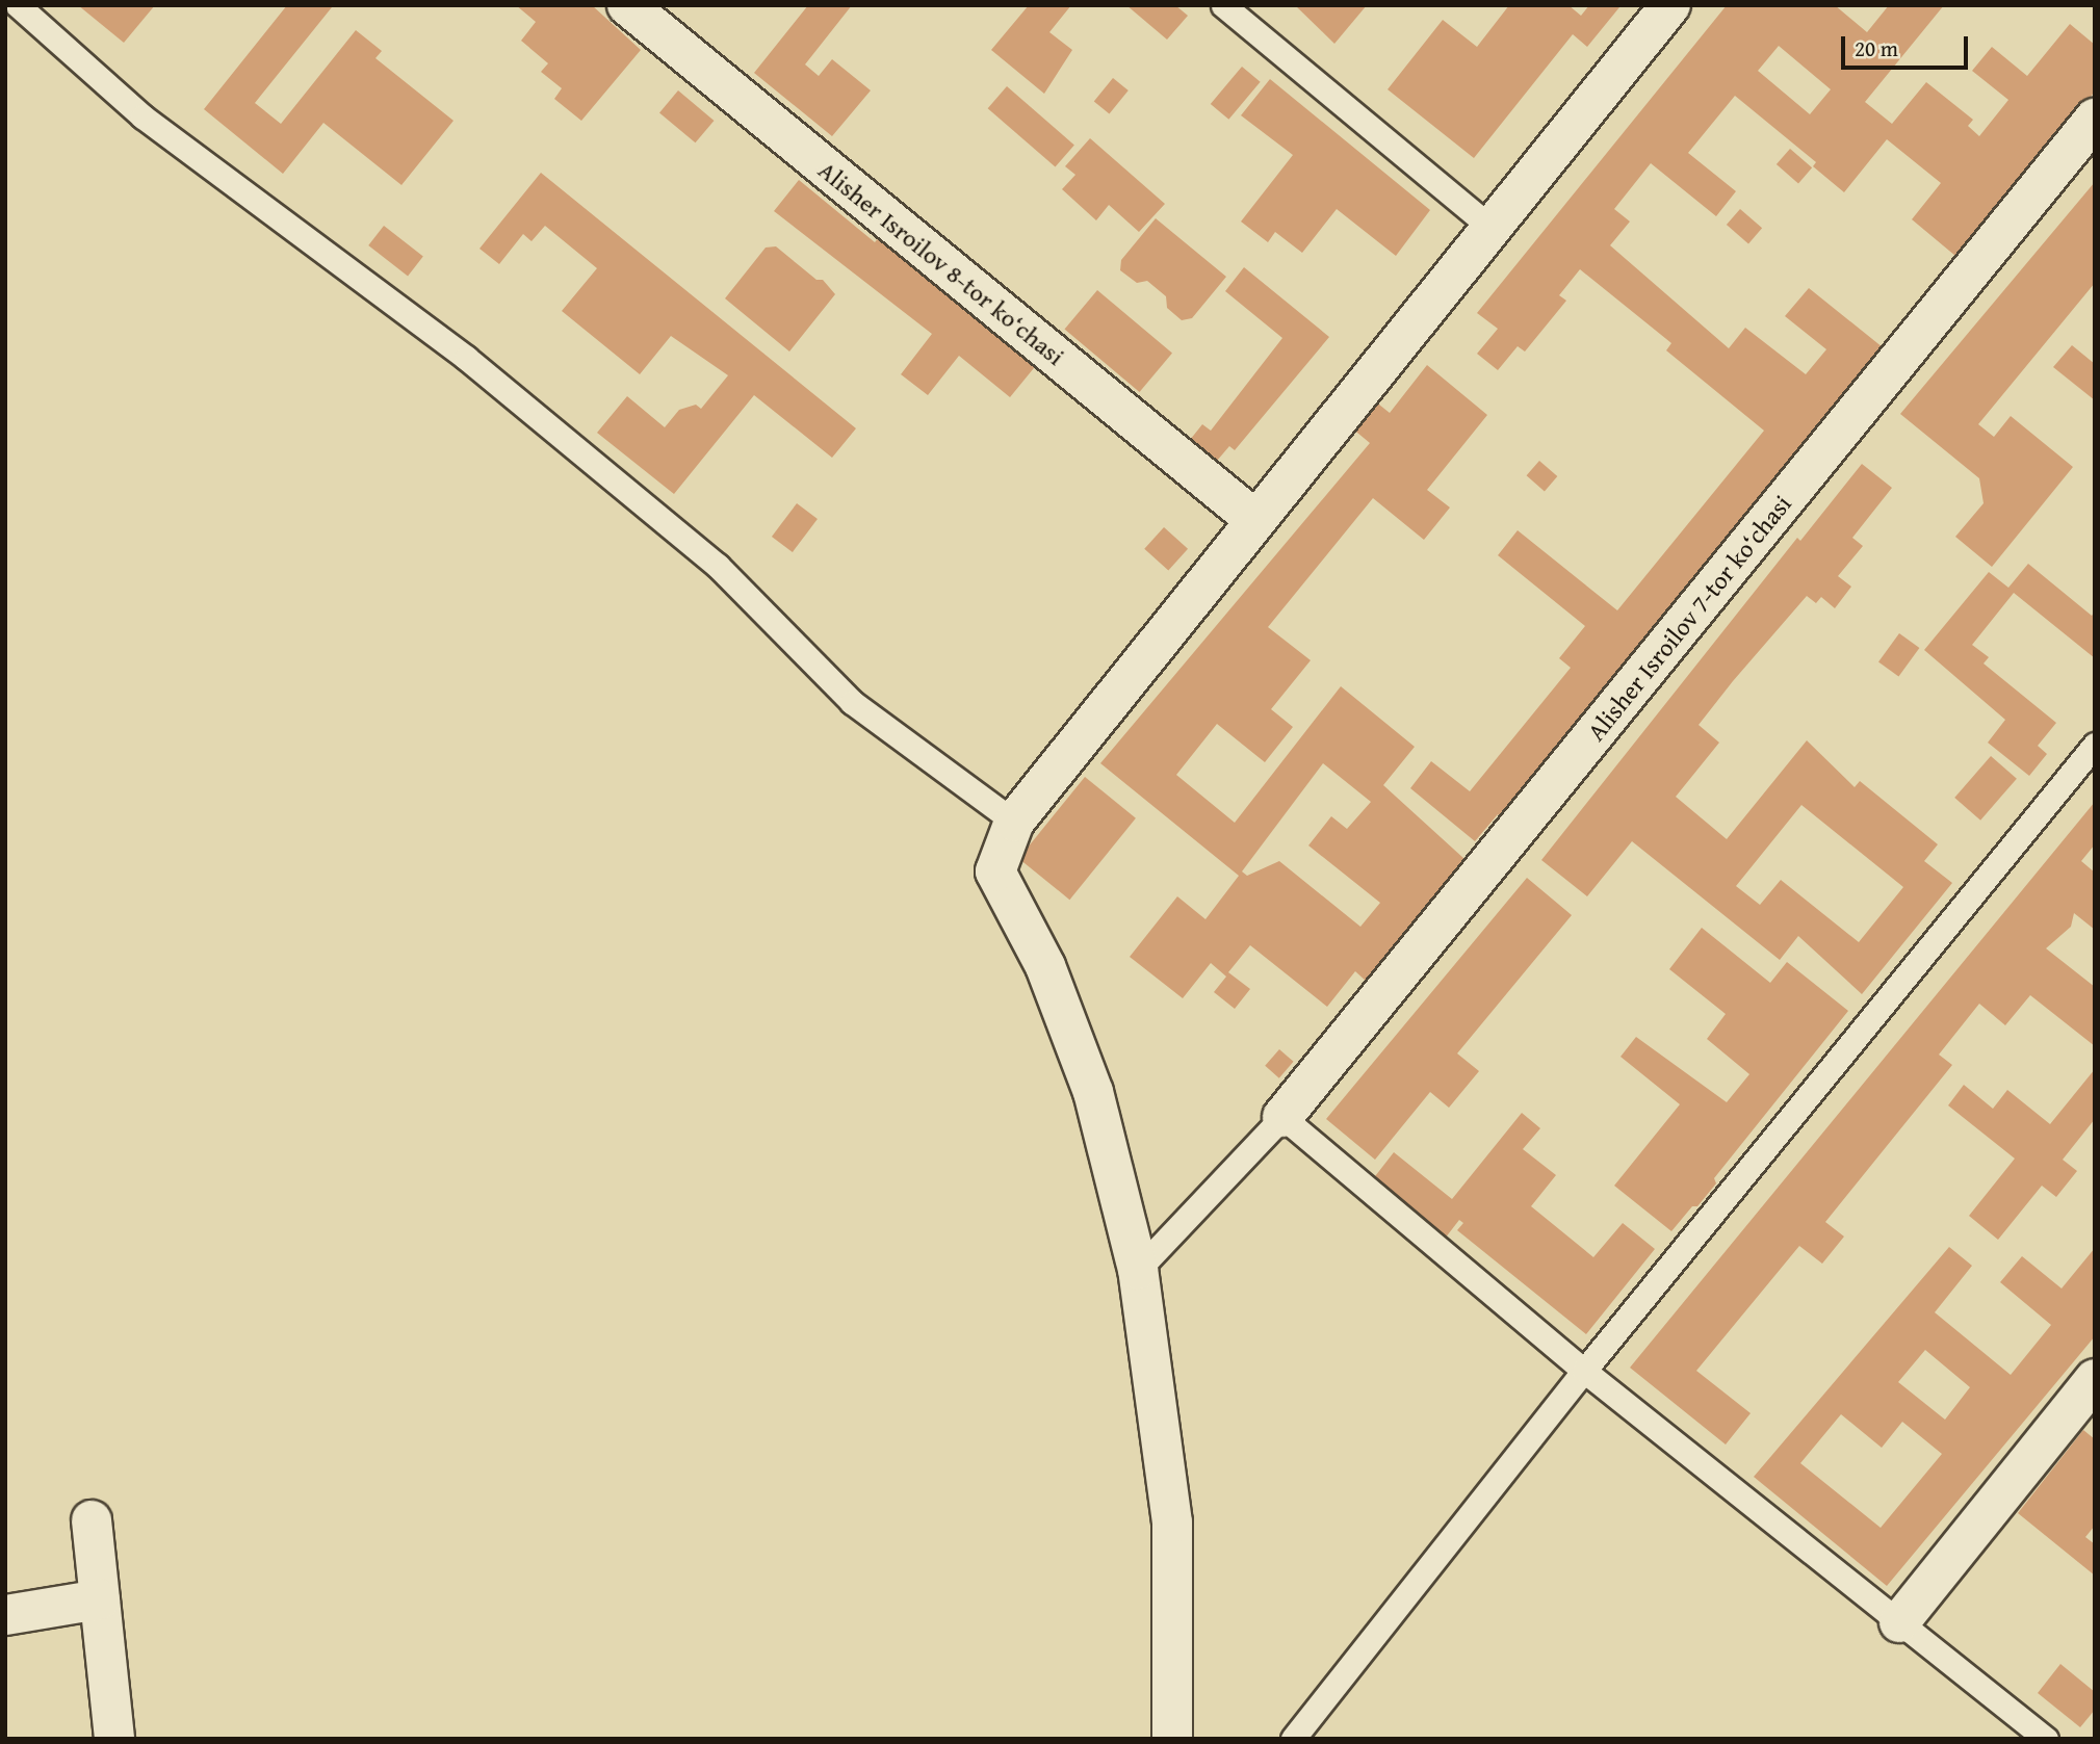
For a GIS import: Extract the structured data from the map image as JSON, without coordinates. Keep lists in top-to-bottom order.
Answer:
{
  "streets": {
    "street": ["Alisher Isroilov 8-tor ko‘chasi", "Alisher Isroilov 7-tor ko‘chasi"]
  },
  "scale_bar": "20 m"
}
